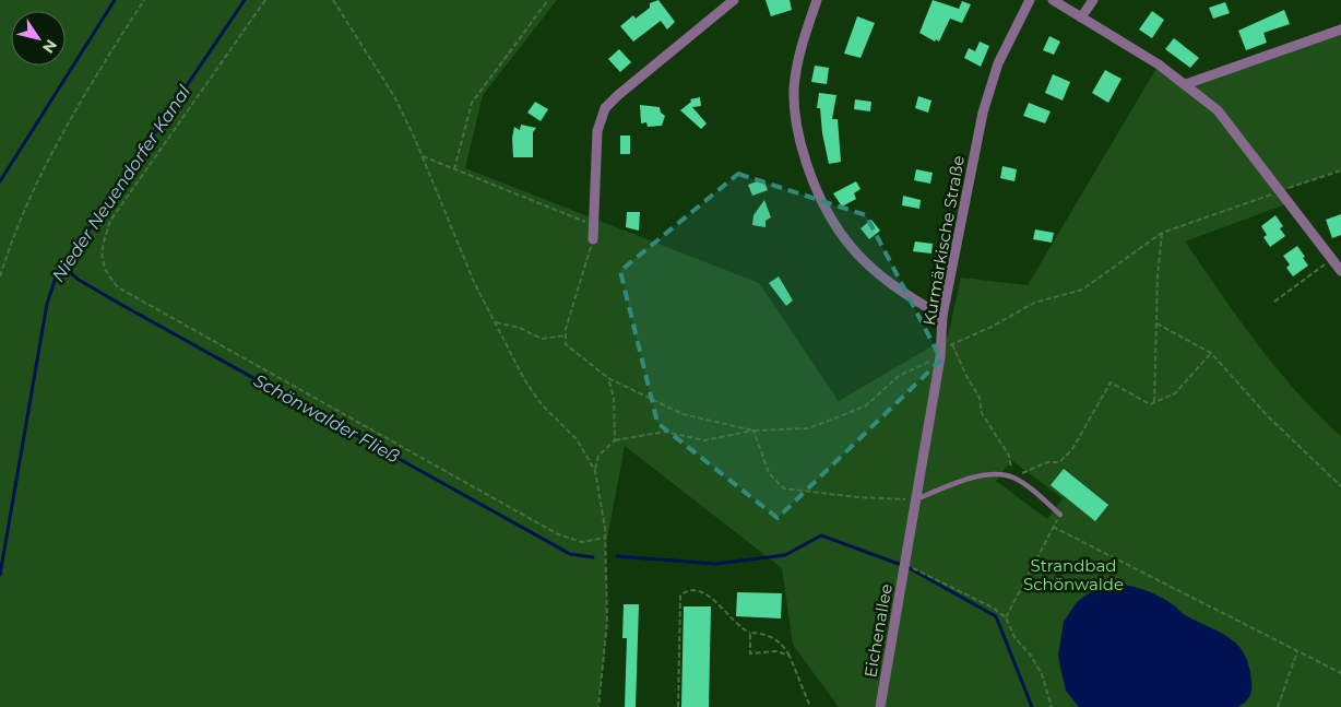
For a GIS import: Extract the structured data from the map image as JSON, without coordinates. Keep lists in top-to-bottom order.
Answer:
{
  "streets": {
    "street": ["Kurmärkische Straße", "Eichenallee"]
  },
  "crossings": [
    ["Kurmärkische Straße", "Eichenallee"]
  ],
  "water": ["Nieder Neuendorfer Kanal", "Schönwalder Fließ"],
  "parks": ["Strandbad Schönwalde"],
  "north": "bottom right"
}
